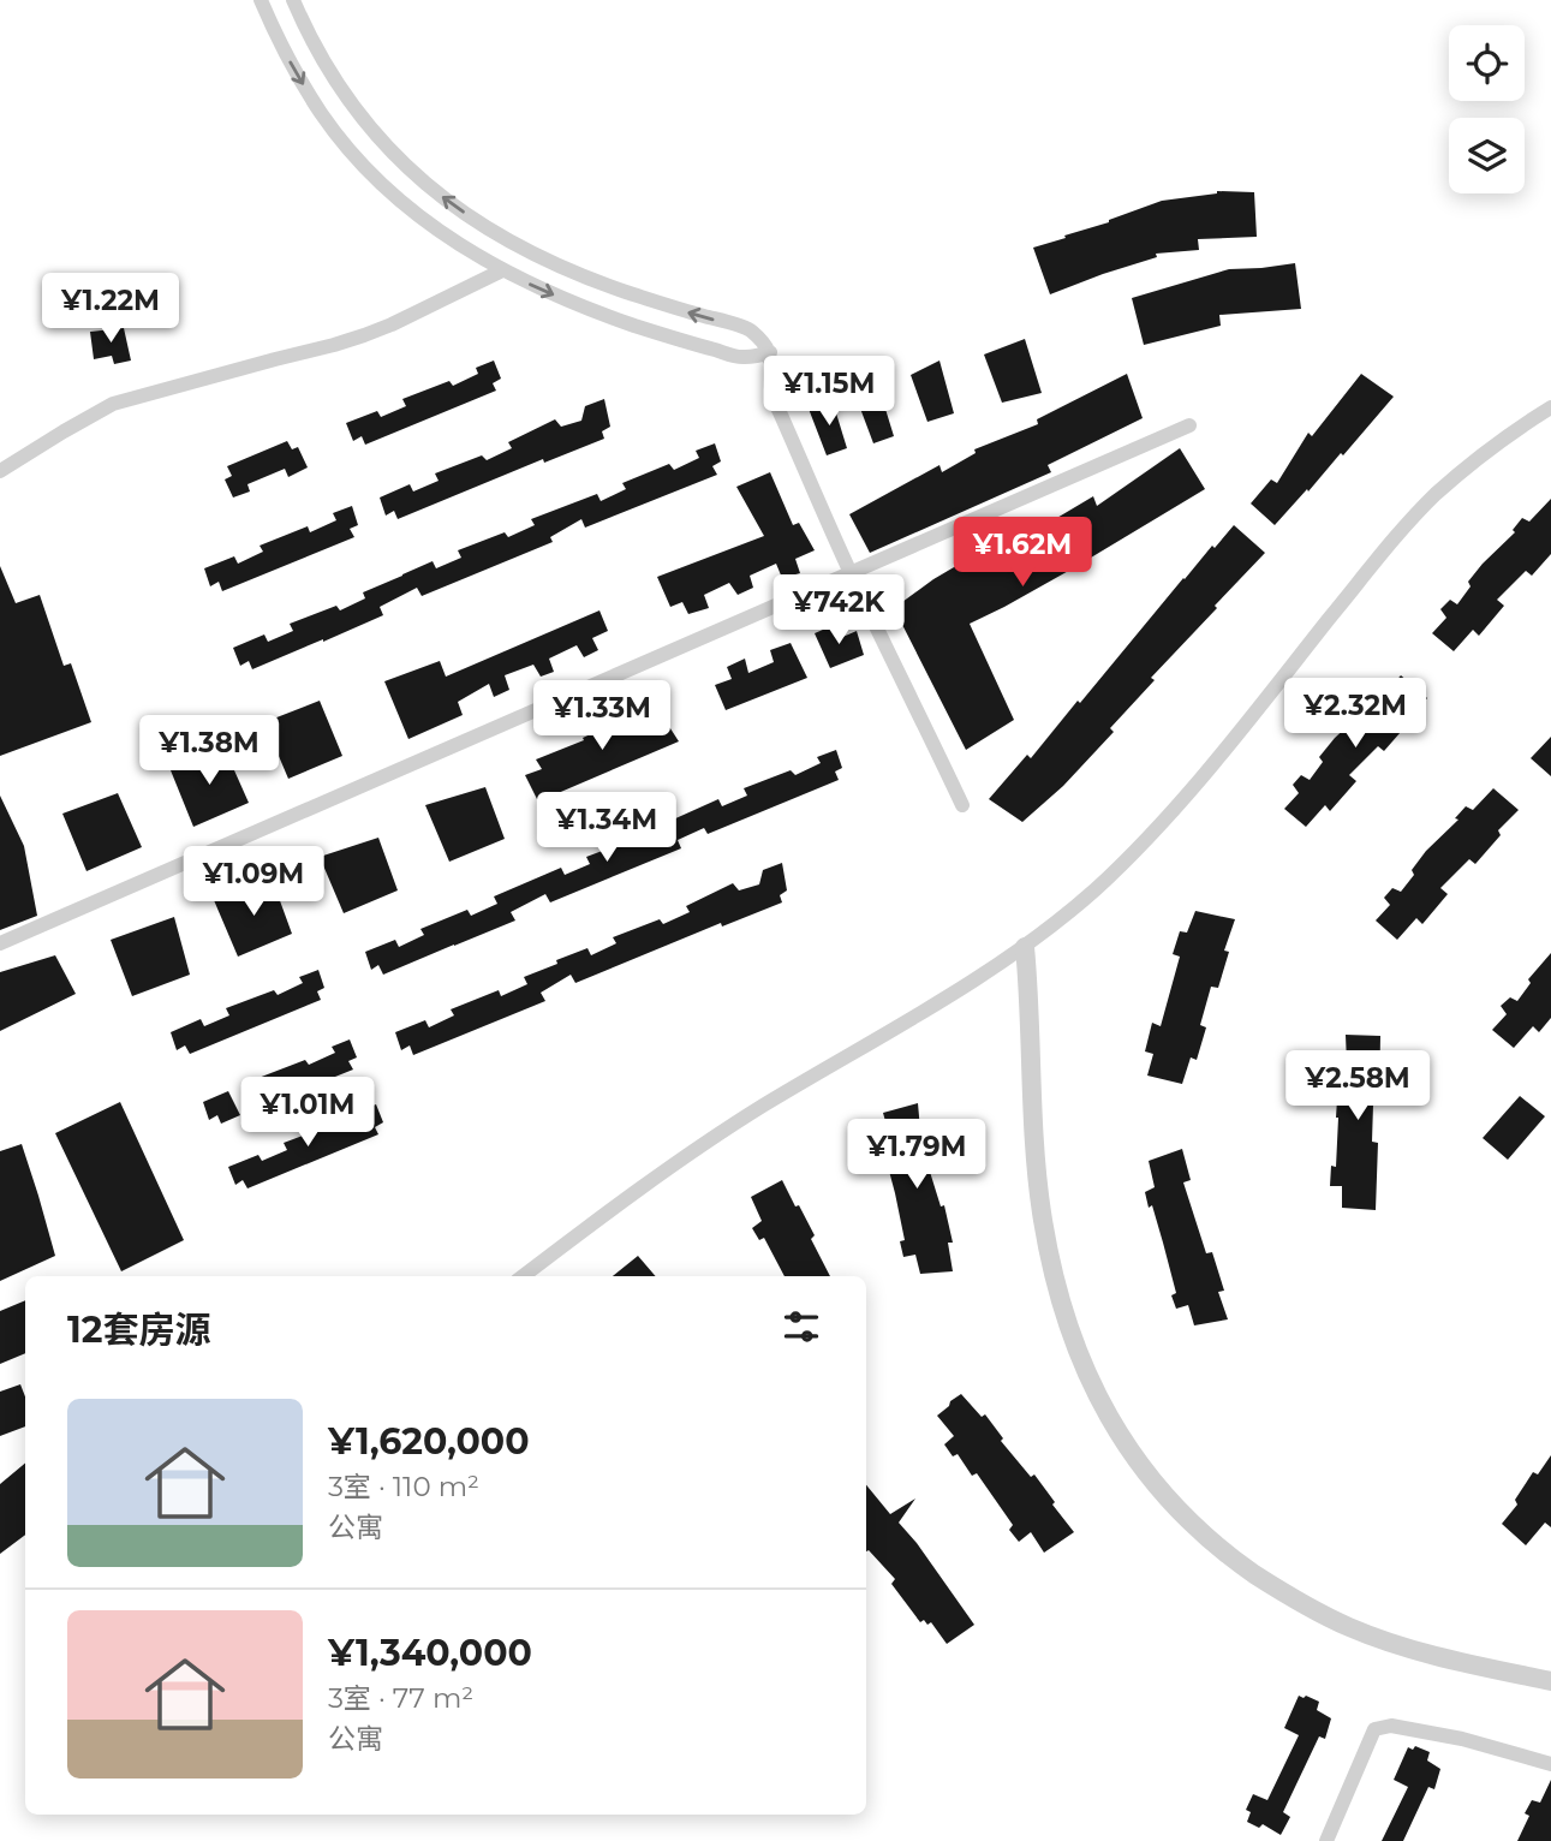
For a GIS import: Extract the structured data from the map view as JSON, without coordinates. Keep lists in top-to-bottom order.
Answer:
{
  "page": {
    "price": [
      "¥1.22M",
      "¥1.15M",
      "¥1.62M",
      "¥742K",
      "¥2.32M",
      "¥1.33M",
      "¥1.38M",
      "¥1.34M",
      "¥1.09M",
      "¥2.58M",
      "¥1.01M",
      "¥1.79M"
    ],
    "heading": "12套房源",
    "list": [
      {
        "name": "¥1,620,000",
        "note": "3室 · 110 m² · 公寓"
      },
      {
        "name": "¥1,340,000",
        "note": "3室 · 77 m² · 公寓"
      }
    ]
  }
}
